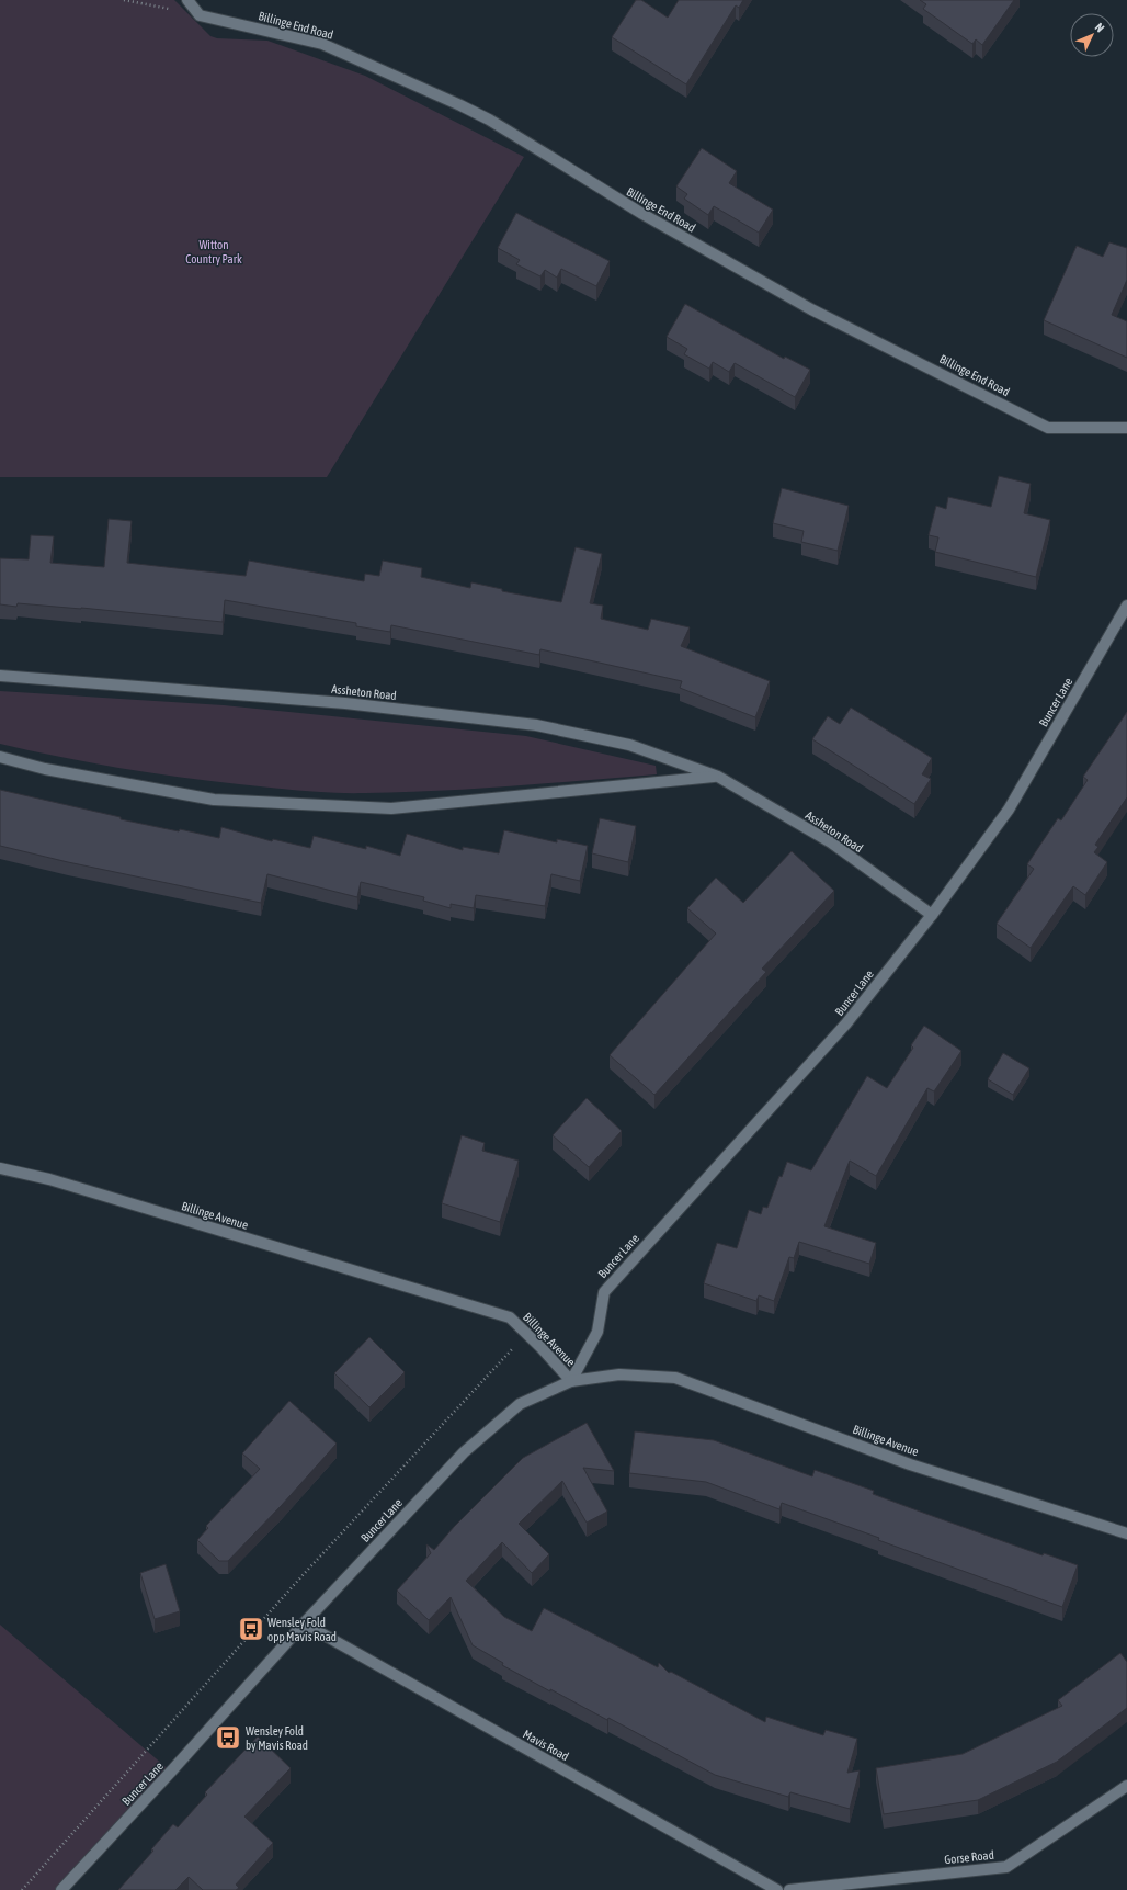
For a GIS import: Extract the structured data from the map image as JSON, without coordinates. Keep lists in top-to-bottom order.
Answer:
{
  "streets": {
    "street": [
      "Billinge End Road",
      "Assheton Road",
      "Buncer Lane",
      "Billinge Avenue",
      "Mavis Road",
      "Gorse Road"
    ]
  },
  "crossings": [
    ["Assheton Road", "Buncer Lane"],
    ["Buncer Lane", "Billinge Avenue"],
    ["Buncer Lane", "Mavis Road"]
  ],
  "parks": ["Witton Country Park"],
  "places": {
    "bus stop": ["Wensley Fold opp Mavis Road", "Wensley Fold by Mavis Road"]
  },
  "north": "top right"
}
